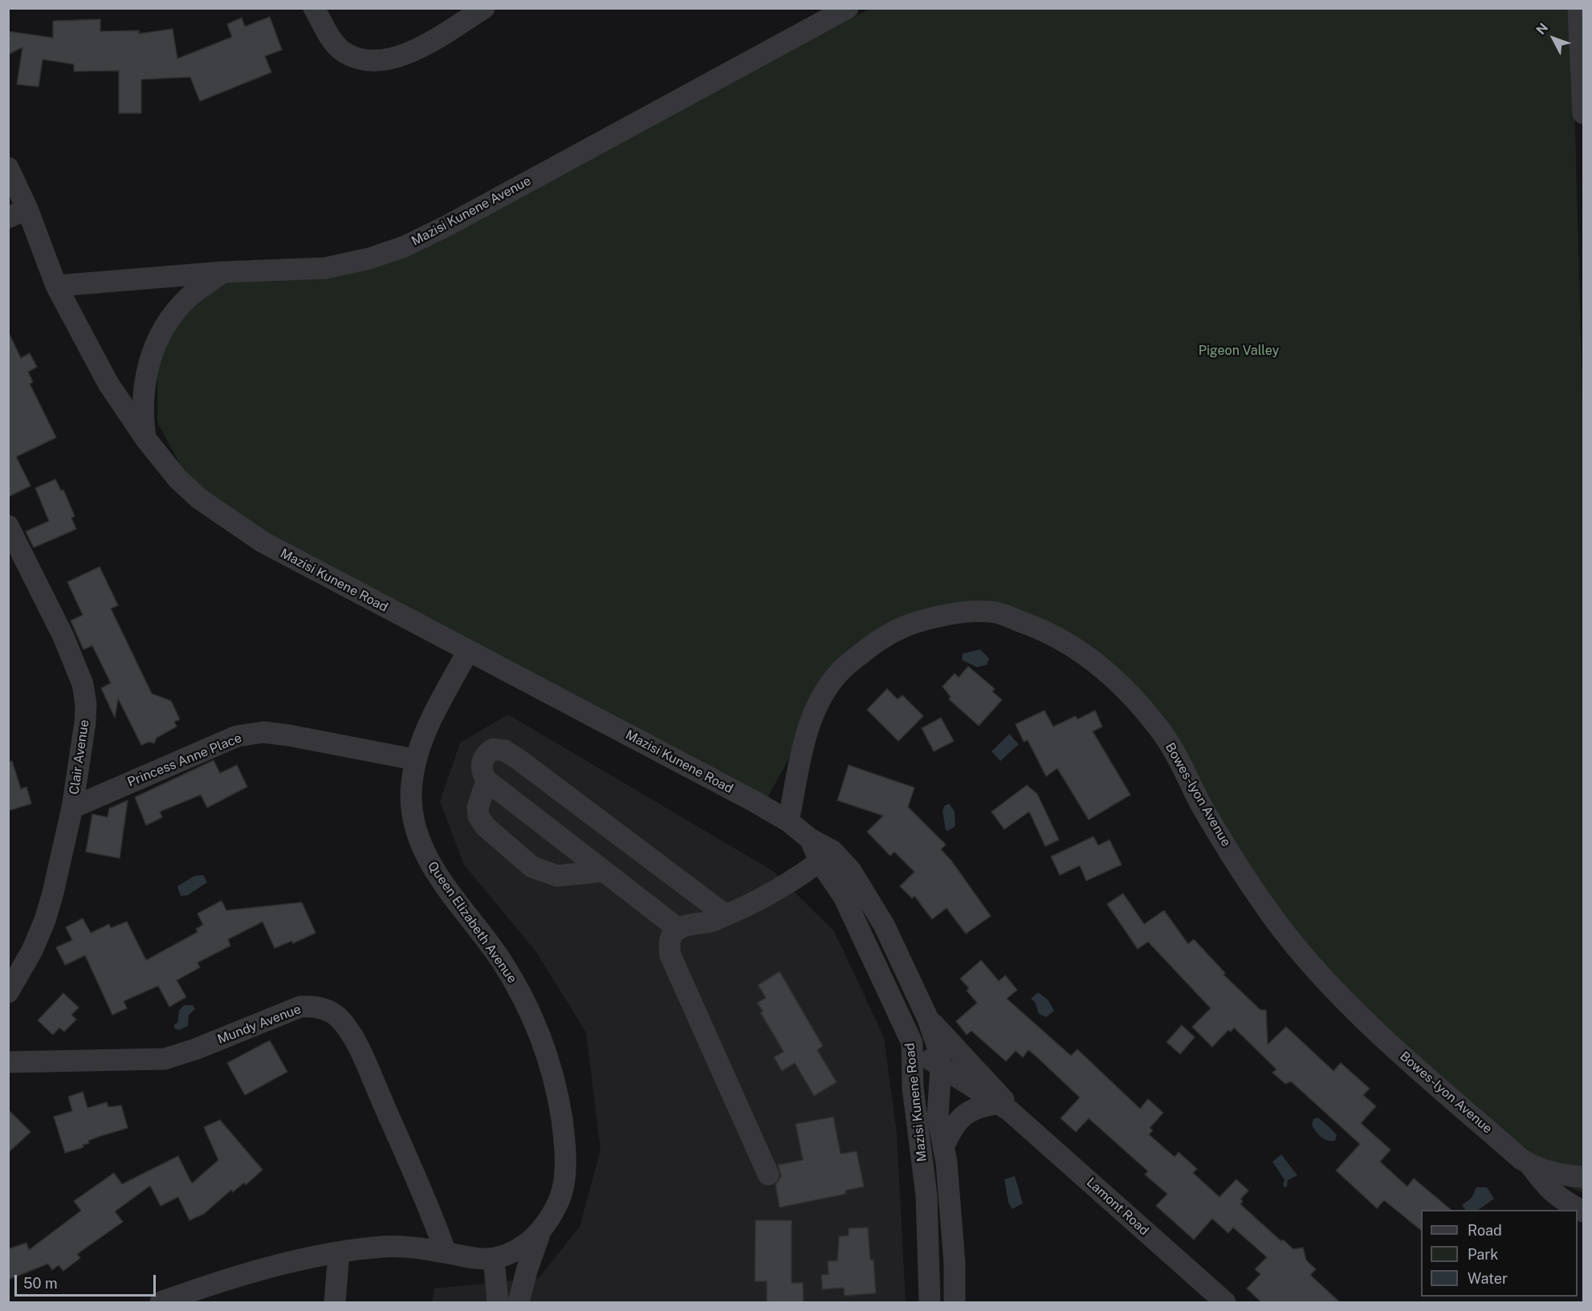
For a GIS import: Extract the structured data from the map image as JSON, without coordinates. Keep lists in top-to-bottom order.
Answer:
{
  "streets": {
    "street": [
      "Mazisi Kunene Avenue",
      "Mazisi Kunene Road",
      "Clair Avenue",
      "Princess Anne Place",
      "Bowes-lyon Avenue",
      "Queen Elizabeth Avenue",
      "Mundy Avenue",
      "Lamont Road"
    ]
  },
  "crossings": [
    ["Mazisi Kunene Avenue", "Mazisi Kunene Road"],
    ["Mazisi Kunene Road", "Bowes-lyon Avenue"],
    ["Mazisi Kunene Road", "Queen Elizabeth Avenue"],
    ["Mazisi Kunene Road", "Lamont Road"],
    ["Clair Avenue", "Princess Anne Place"],
    ["Princess Anne Place", "Queen Elizabeth Avenue"]
  ],
  "parks": ["Pigeon Valley"],
  "legend": ["Road", "Park", "Water"],
  "scale_bar": "50 m",
  "north": "top left"
}
